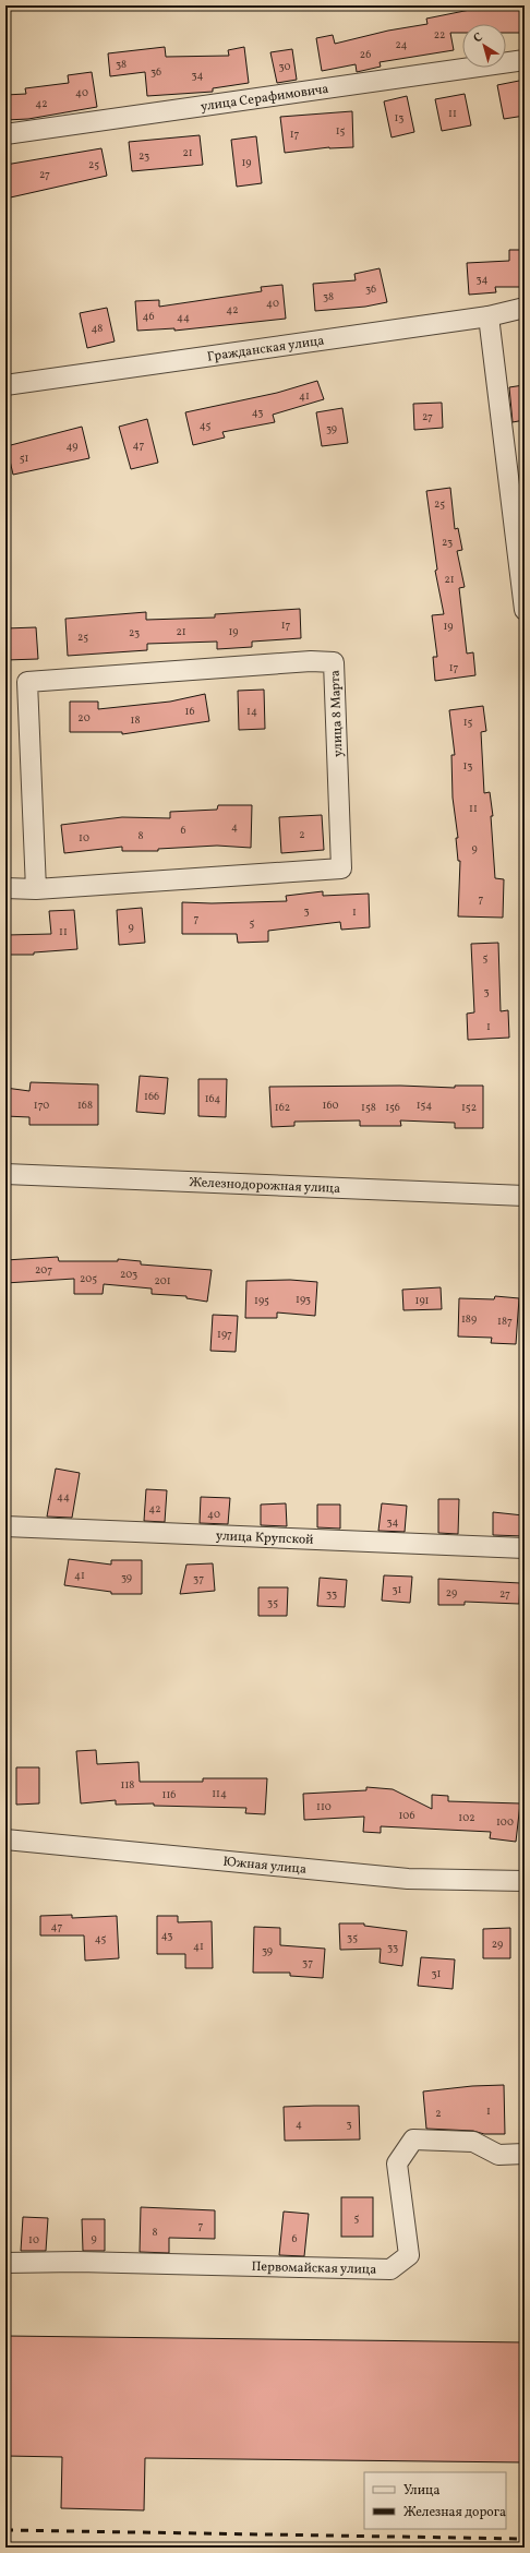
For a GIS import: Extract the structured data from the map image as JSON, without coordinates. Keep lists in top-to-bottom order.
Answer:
{
  "streets": {
    "street": [
      "улица Серафимовича",
      "Гражданская улица",
      "улица 8 Марта",
      "Железнодорожная улица",
      "улица Крупской",
      "Южная улица",
      "Первомайская улица"
    ]
  },
  "house_numbers": [
    "22",
    "24",
    "26",
    "38",
    "30",
    "36",
    "34",
    "40",
    "42",
    "11",
    "13",
    "15",
    "17",
    "21",
    "23",
    "19",
    "25",
    "27",
    "34",
    "36",
    "38",
    "40",
    "42",
    "46",
    "44",
    "48",
    "41",
    "43",
    "27",
    "45",
    "39",
    "47",
    "49",
    "51",
    "25",
    "23",
    "21",
    "17",
    "19",
    "21",
    "19",
    "23",
    "25",
    "17",
    "16",
    "14",
    "20",
    "18",
    "15",
    "13",
    "11",
    "4",
    "6",
    "2",
    "8",
    "10",
    "9",
    "7",
    "3",
    "1",
    "7",
    "5",
    "9",
    "11",
    "5",
    "3",
    "1",
    "166",
    "164",
    "170",
    "168",
    "160",
    "154",
    "162",
    "158",
    "156",
    "152",
    "207",
    "203",
    "205",
    "201",
    "193",
    "195",
    "191",
    "189",
    "187",
    "197",
    "44",
    "42",
    "40",
    "34",
    "41",
    "39",
    "37",
    "31",
    "29",
    "33",
    "27",
    "35",
    "118",
    "114",
    "116",
    "110",
    "106",
    "102",
    "100",
    "47",
    "43",
    "35",
    "45",
    "29",
    "41",
    "33",
    "39",
    "37",
    "31",
    "1",
    "2",
    "4",
    "3",
    "5",
    "7",
    "8",
    "9",
    "6",
    "10"
  ],
  "legend": ["Улица", "Железная дорога"],
  "north": "top left"
}
